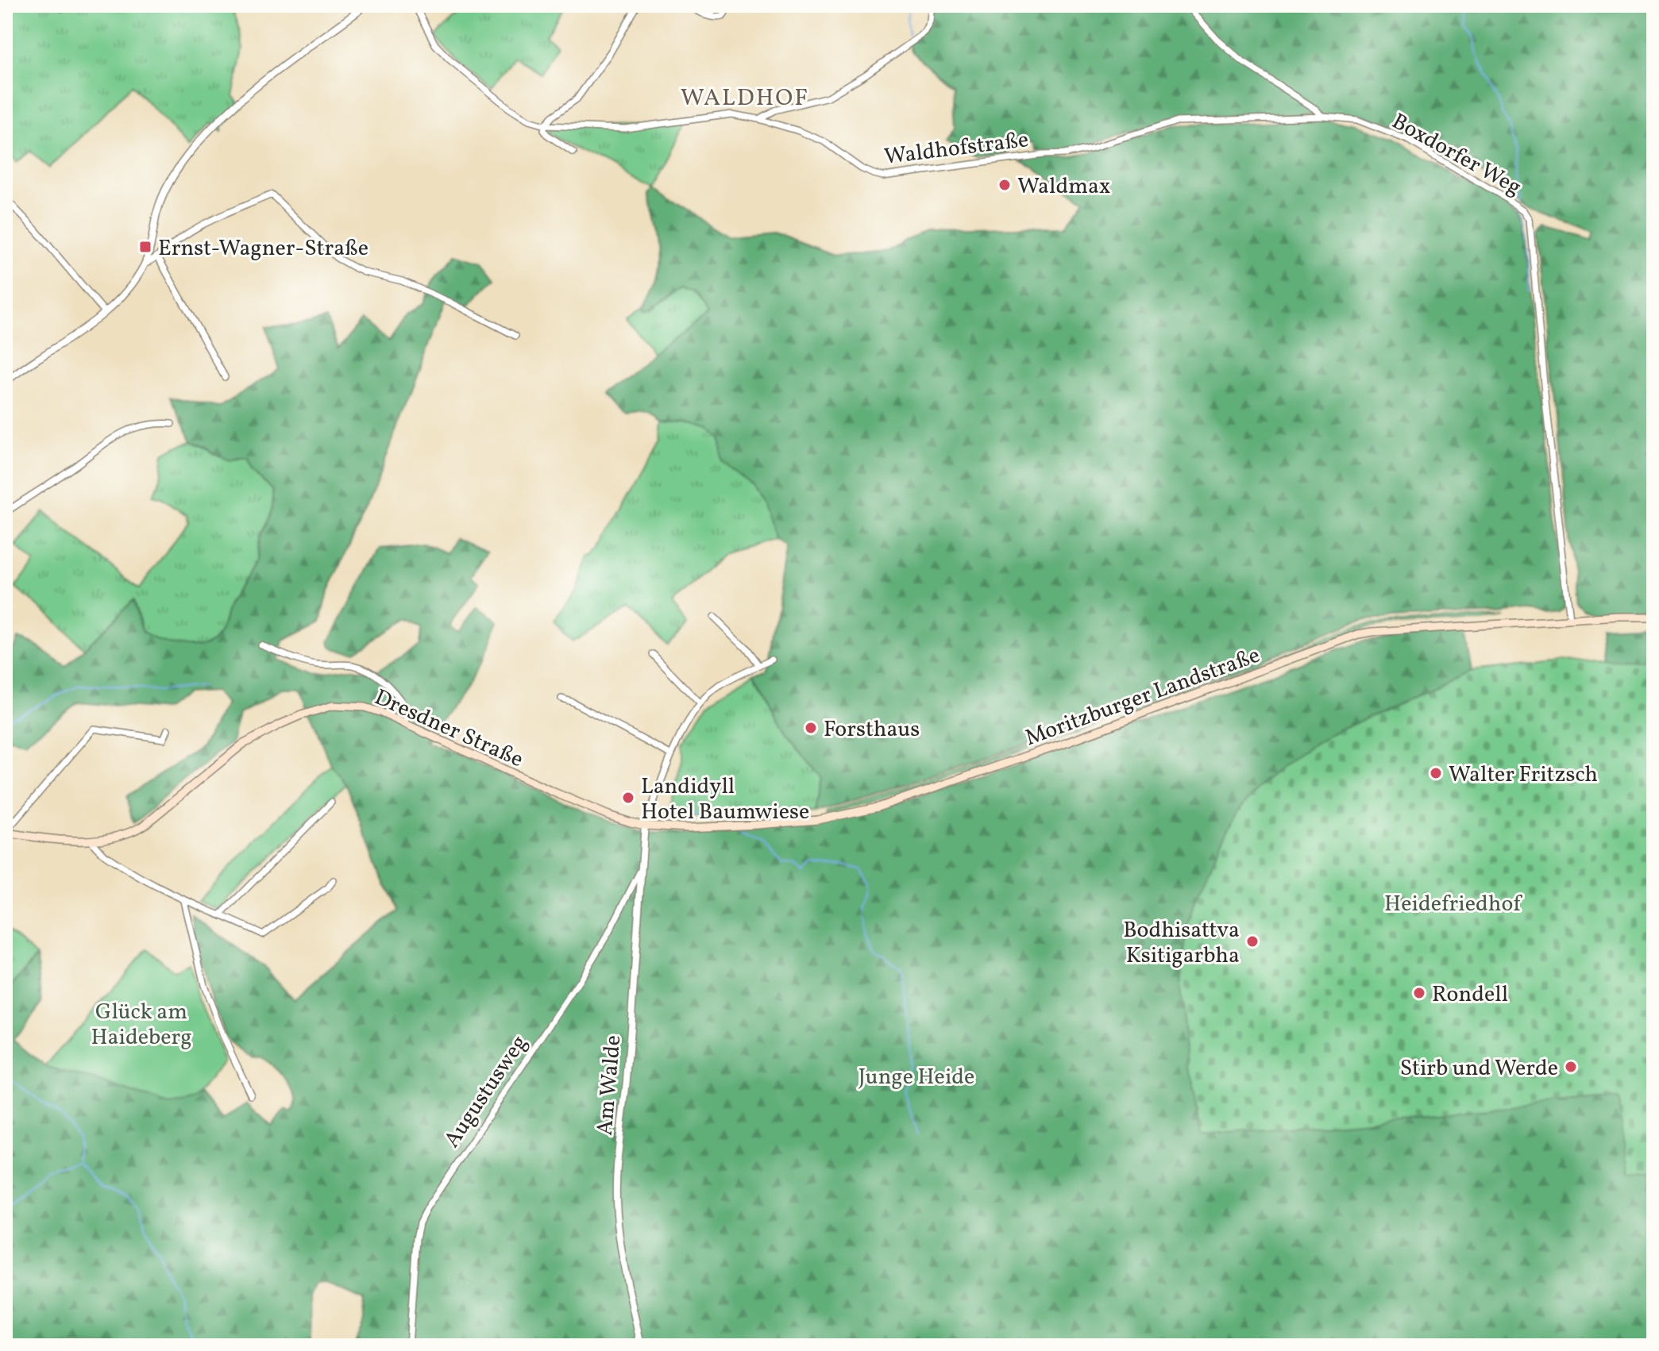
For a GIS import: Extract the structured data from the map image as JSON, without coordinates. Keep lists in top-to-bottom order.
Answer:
{
  "streets": {
    "main road": ["Moritzburger Landstraße", "Dresdner Straße"],
    "street": [
      "Waldhofstraße",
      "Boxdorfer Weg",
      "Am Walde",
      "Augustusweg"
    ]
  },
  "crossings": [
    ["Waldhofstraße", "Boxdorfer Weg"],
    ["Boxdorfer Weg", "Moritzburger Landstraße"],
    ["Moritzburger Landstraße", "Dresdner Straße"],
    ["Moritzburger Landstraße", "Am Walde"],
    ["Dresdner Straße", "Am Walde"],
    ["Am Walde", "Augustusweg"]
  ],
  "districts": ["WALDHOF"],
  "parks": ["Heidefriedhof", "Glück am Haideberg", "Junge Heide"],
  "places": {
    "other": [
      "Waldmax",
      "Forsthaus",
      "Walter Fritzsch",
      "Landidyll Hotel Baumwiese",
      "Bodhisattva Ksitigarbha",
      "Rondell",
      "Stirb und Werde"
    ],
    "transit": ["Ernst-Wagner-Straße"]
  }
}
